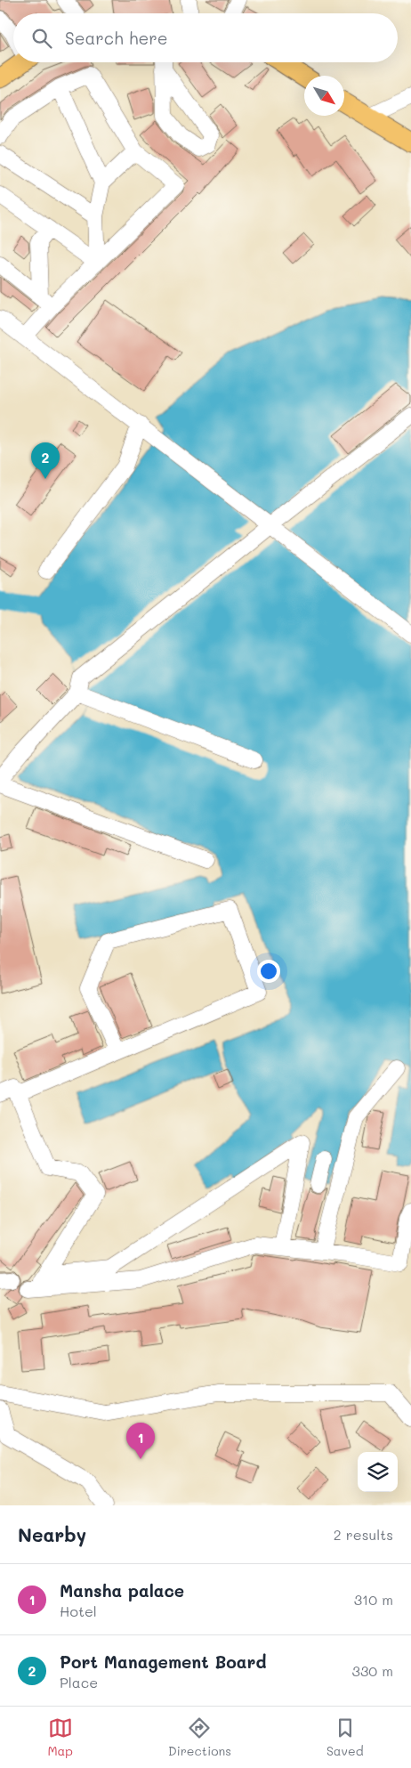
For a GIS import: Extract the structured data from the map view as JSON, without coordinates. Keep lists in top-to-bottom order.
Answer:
{
  "north": "bottom right",
  "page": {
    "search": "Search here",
    "pins": ["2", "1"],
    "heading": ["Nearby", "2 results"],
    "list": [
      {
        "mark": "1",
        "name": "Mansha palace",
        "note": "Hotel",
        "value": "310 m"
      },
      {
        "mark": "2",
        "name": "Port Management Board",
        "note": "Place",
        "value": "330 m"
      }
    ],
    "nav": ["Map", "Directions", "Saved"]
  }
}
